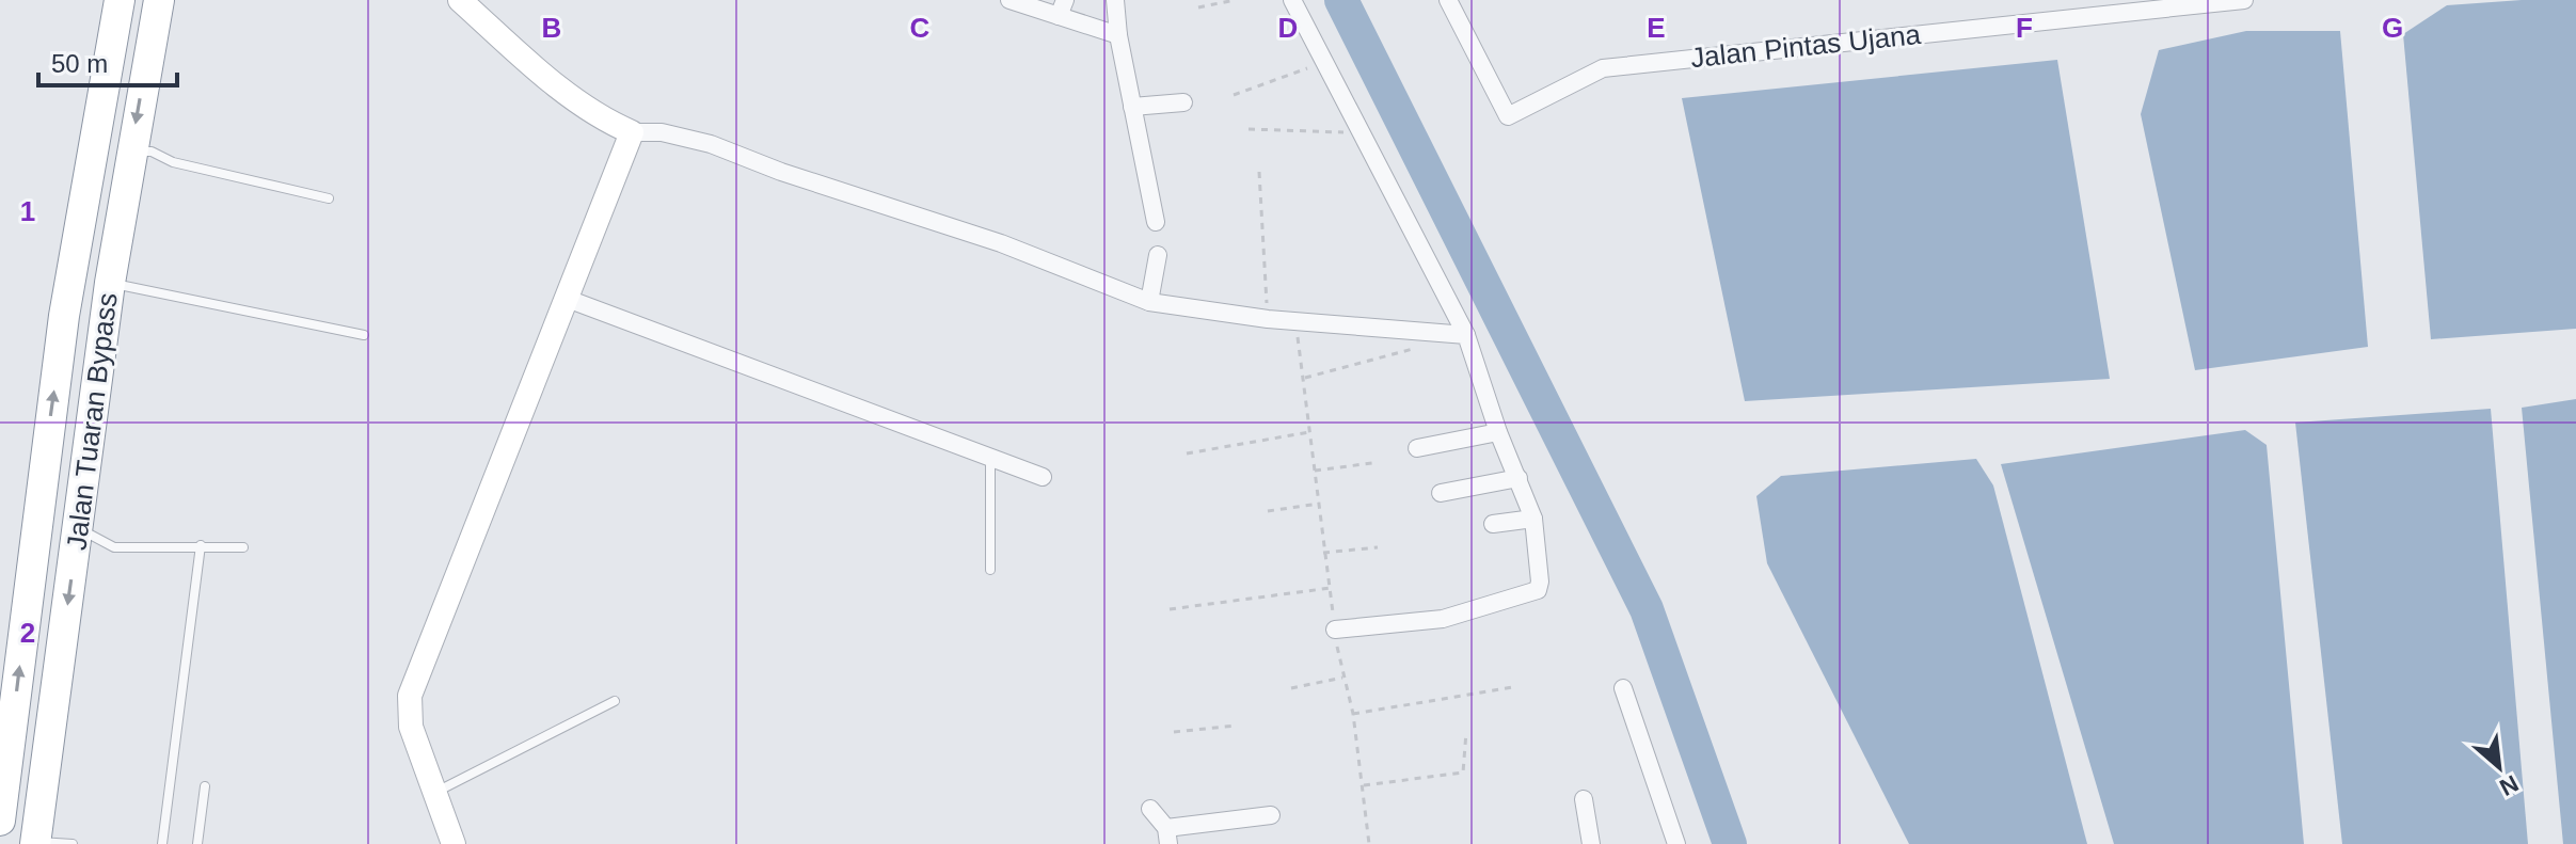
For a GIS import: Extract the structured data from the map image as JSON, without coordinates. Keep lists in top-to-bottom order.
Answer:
{
  "streets": {
    "highway": ["Jalan Tuaran Bypass"],
    "street": ["Jalan Pintas Ujana"]
  },
  "scale_bar": "50 m",
  "north": "bottom right",
  "grid": {
    "columns": [
      "B",
      "C",
      "D",
      "E",
      "F",
      "G"
    ],
    "rows": ["1", "2"]
  }
}
